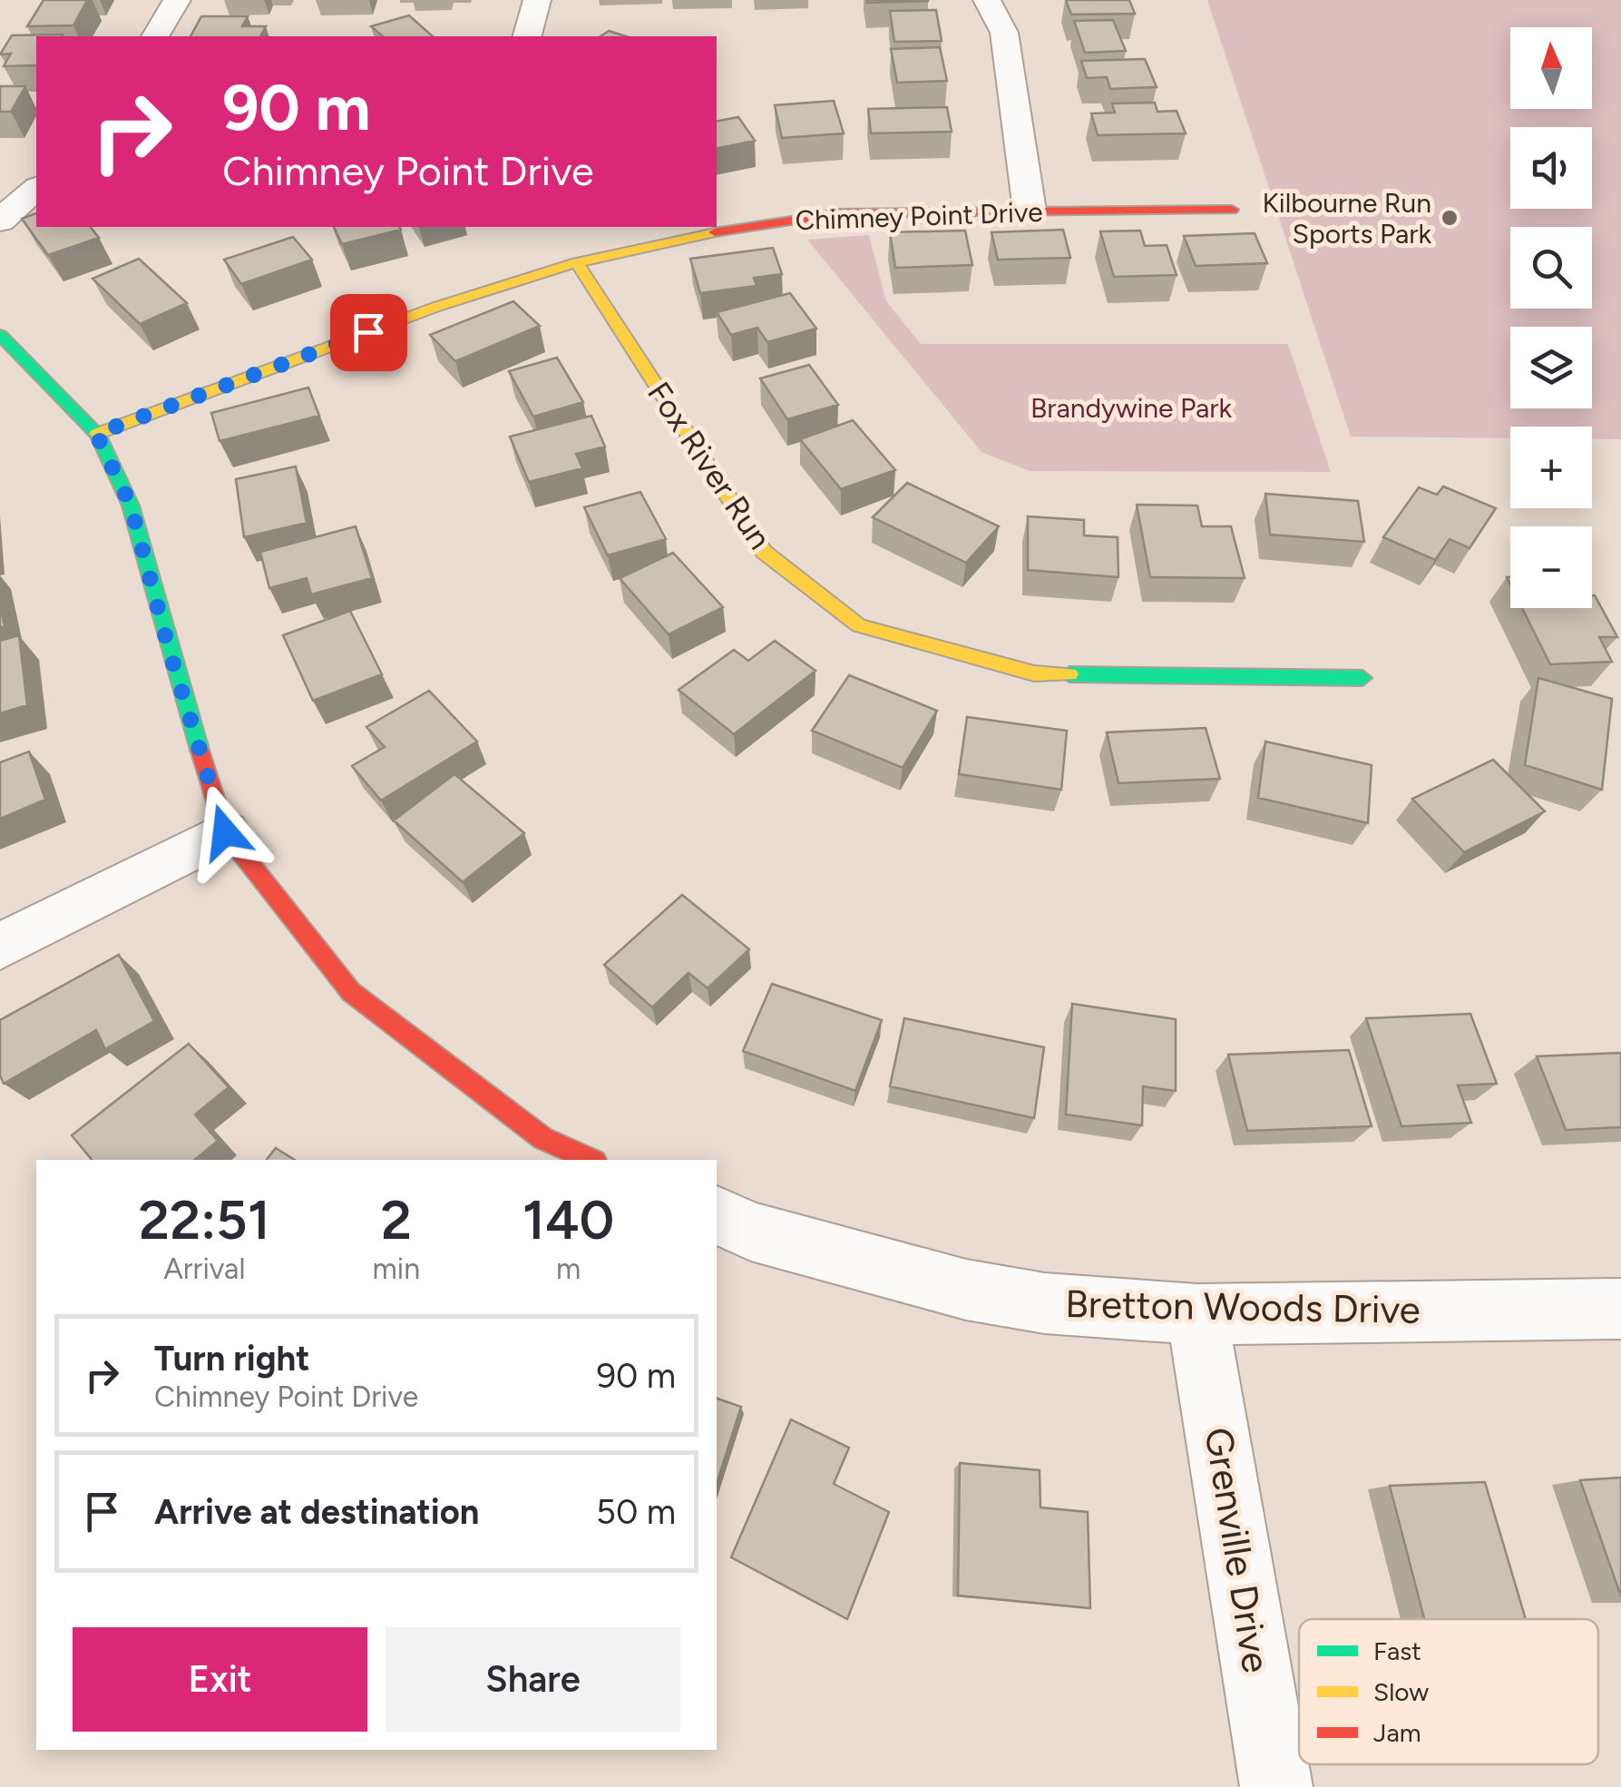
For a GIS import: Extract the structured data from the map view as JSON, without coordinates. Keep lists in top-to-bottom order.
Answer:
{
  "streets": {
    "street": [
      "Chimney Point Drive",
      "Fox River Run",
      "Bretton Woods Drive",
      "Grenville Drive"
    ]
  },
  "crossings": [
    ["Chimney Point Drive", "Fox River Run"],
    ["Bretton Woods Drive", "Grenville Drive"]
  ],
  "parks": ["Brandywine Park"],
  "places": ["Kilbourne Run Sports Park"],
  "legend": ["Fast", "Slow", "Jam"],
  "north": "top",
  "page": {
    "map_buttons": ["+", "−"],
    "turn": ["90 m", "Chimney Point Drive"],
    "eta": [
      "22:51",
      "Arrival",
      "2",
      "min",
      "140",
      "m"
    ],
    "list": [
      {
        "name": "Turn right",
        "note": "Chimney Point Drive",
        "value": "90 m"
      },
      {
        "name": "Arrive at destination",
        "value": "50 m"
      }
    ],
    "buttons": ["Exit", "Share"]
  }
}
